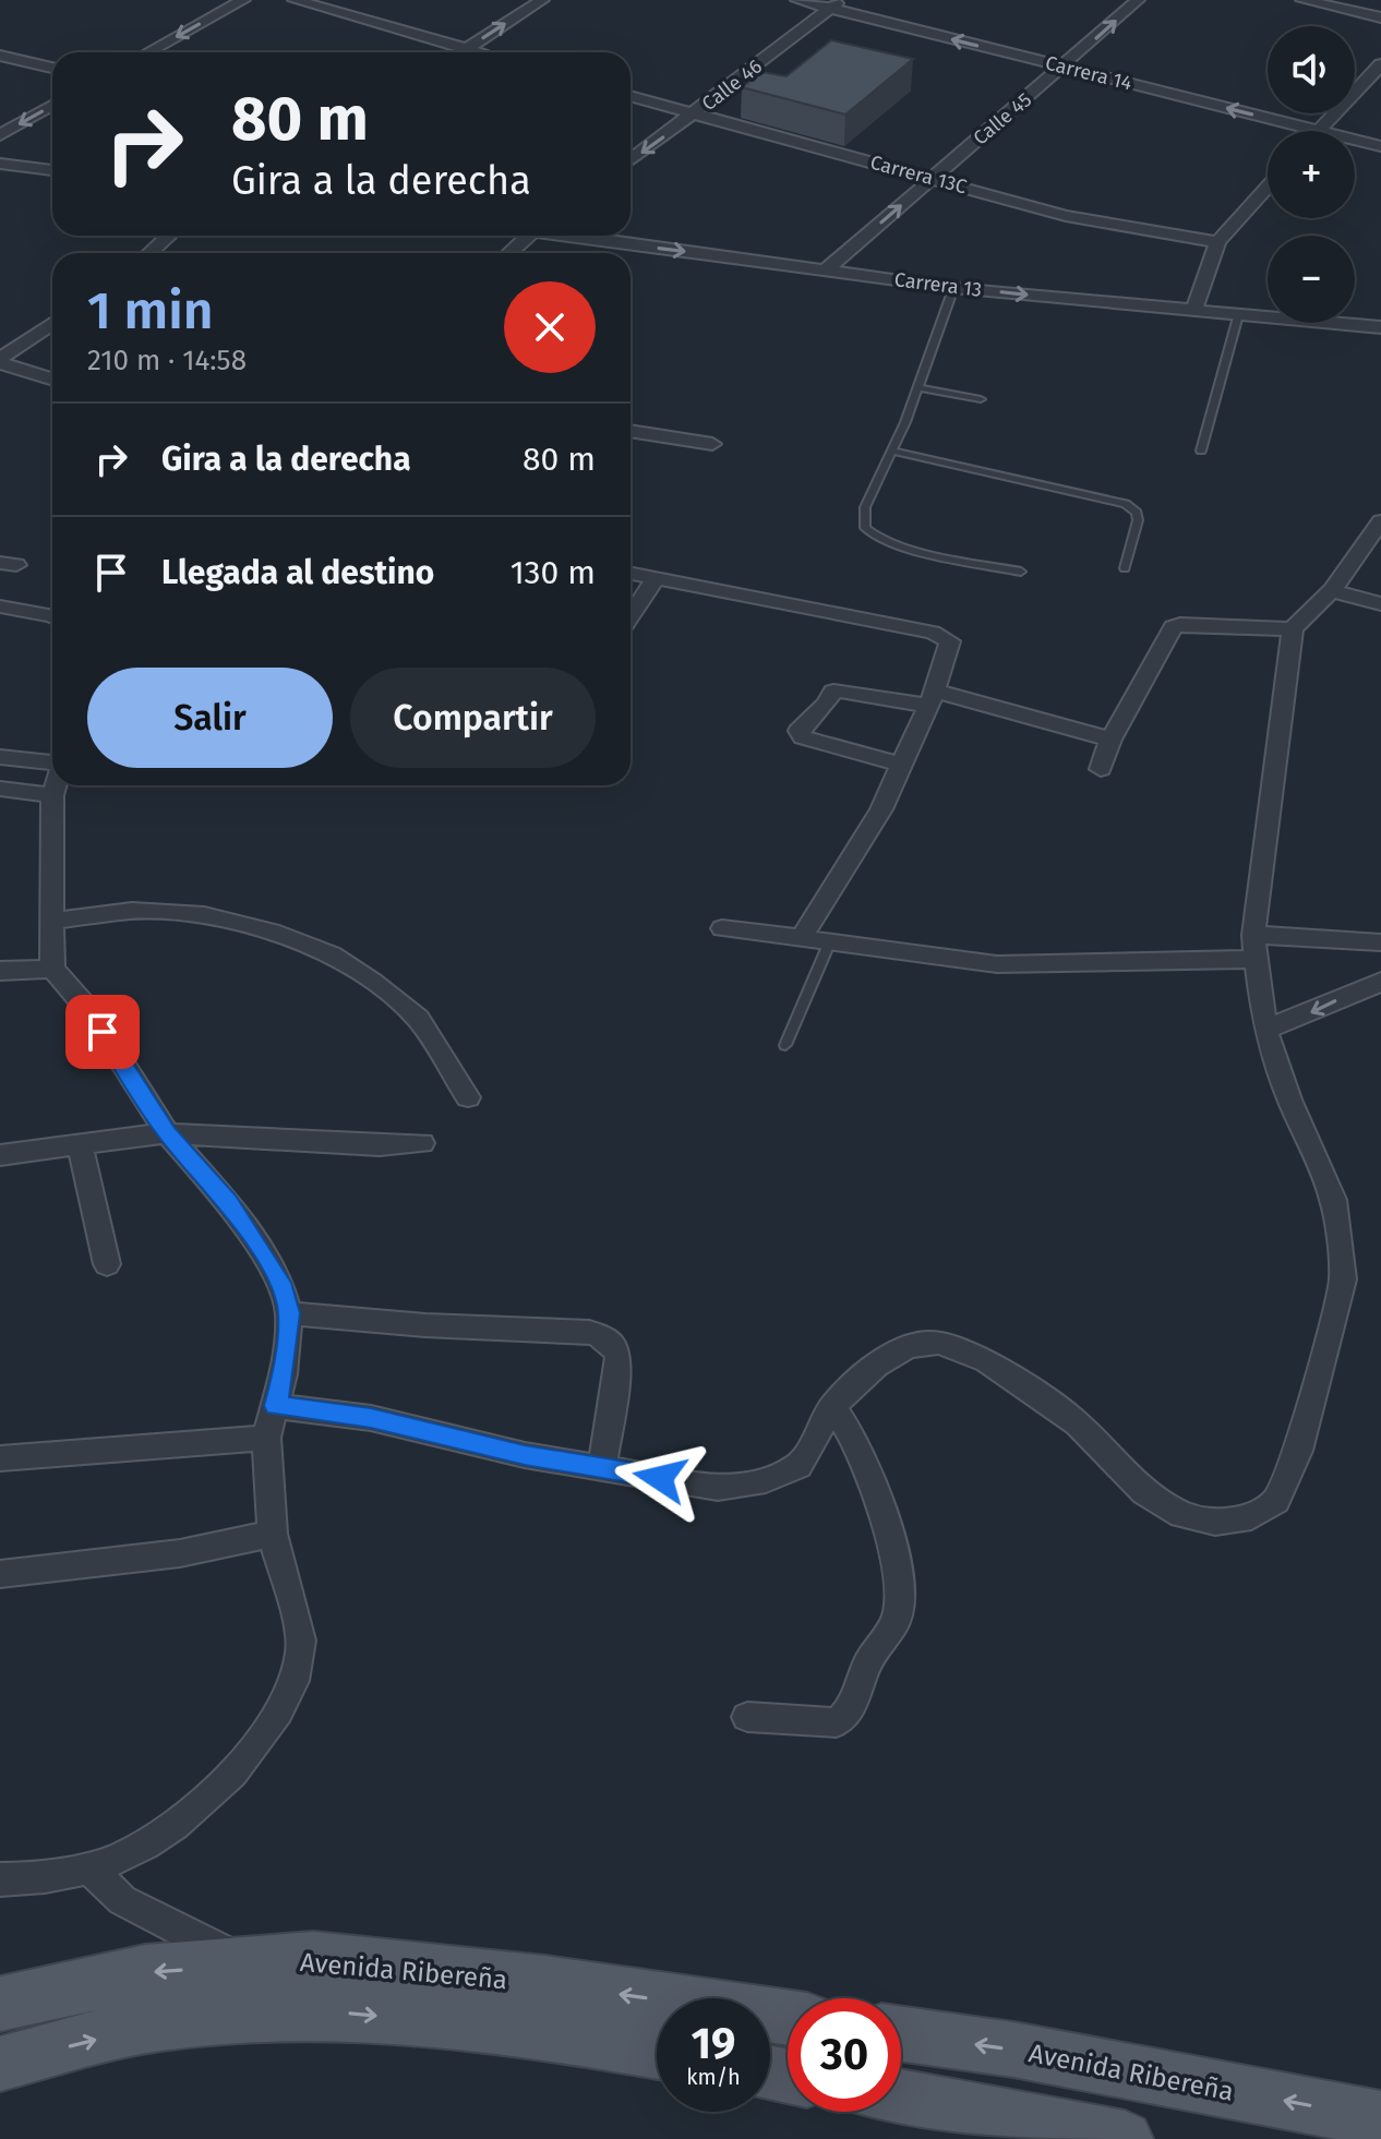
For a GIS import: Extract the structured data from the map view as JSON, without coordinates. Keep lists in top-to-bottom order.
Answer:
{
  "streets": {
    "main road": ["Avenida Ribereña"],
    "street": [
      "Carrera 14",
      "Calle 46",
      "Calle 45",
      "Carrera 13C",
      "Carrera 13"
    ]
  },
  "crossings": [
    ["Carrera 14", "Calle 46"],
    ["Carrera 14", "Calle 45"],
    ["Calle 46", "Carrera 13C"],
    ["Calle 45", "Carrera 13C"],
    ["Calle 45", "Carrera 13"]
  ],
  "one_way": ["Carrera 14", "Calle 45", "Carrera 13"],
  "page": {
    "map_buttons": ["+", "−"],
    "turn": ["80 m", "Gira a la derecha"],
    "heading": ["1 min", "210 m · 14:58"],
    "list": [
      {
        "name": "Gira a la derecha",
        "value": "80 m"
      },
      {
        "name": "Llegada al destino",
        "value": "130 m"
      }
    ],
    "buttons": ["Salir", "Compartir"],
    "speed": "19 km/h",
    "limit": "30"
  }
}
